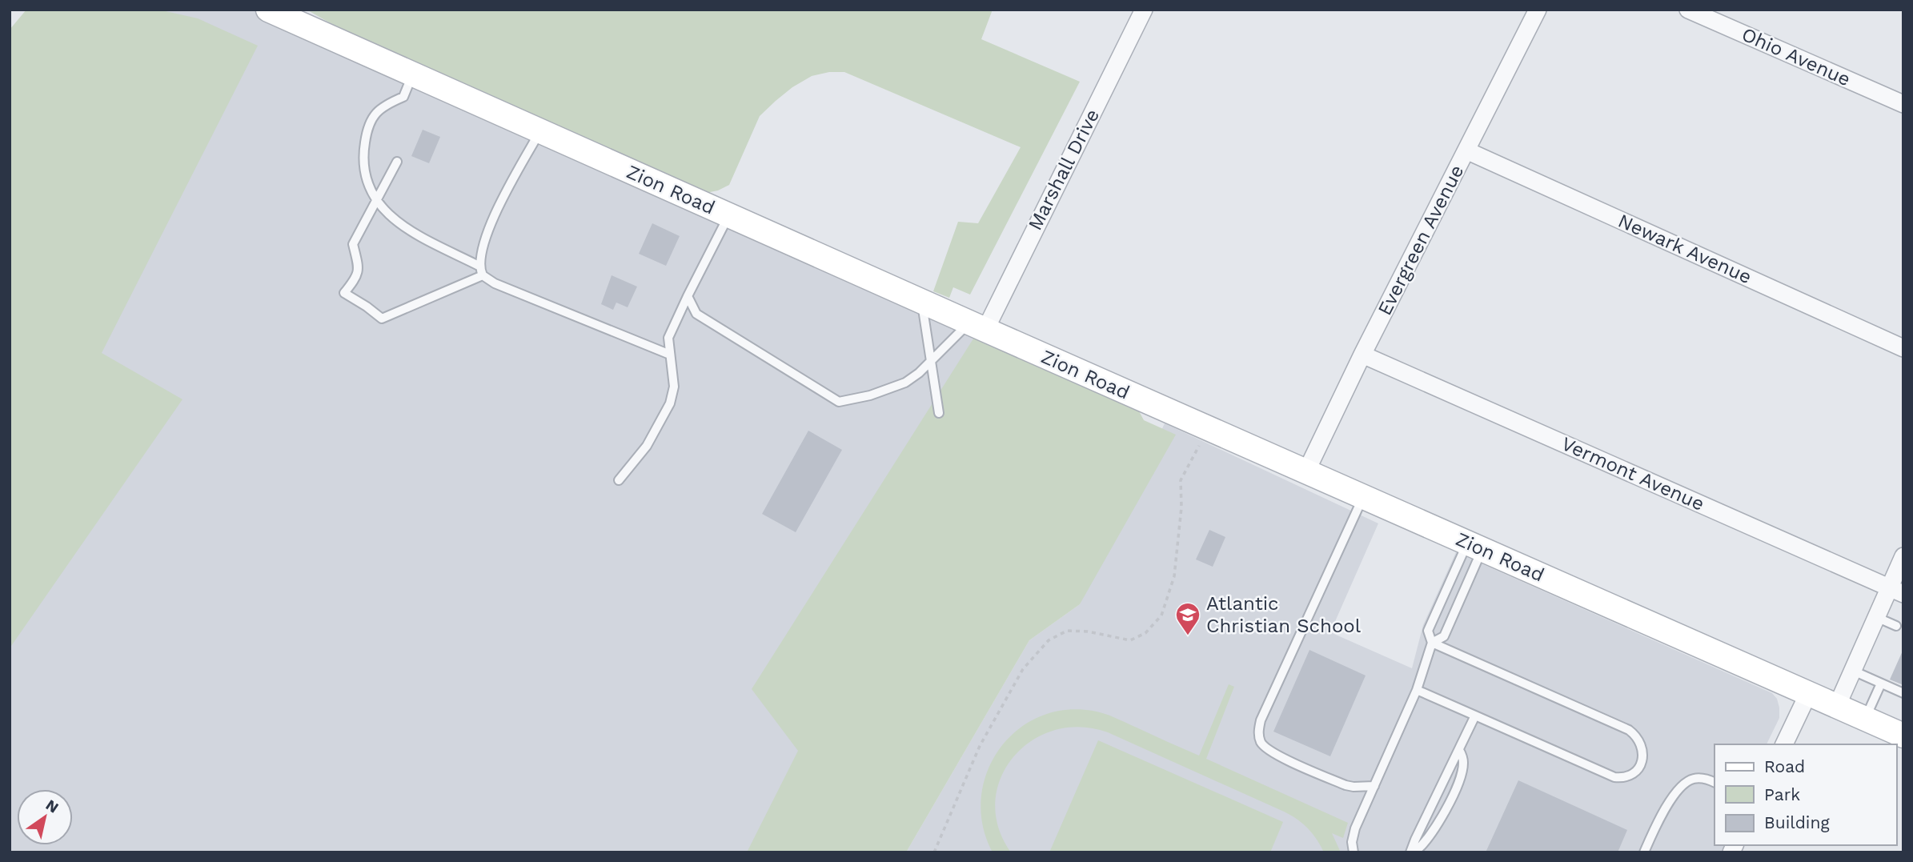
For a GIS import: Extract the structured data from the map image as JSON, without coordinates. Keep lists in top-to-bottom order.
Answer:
{
  "streets": {
    "street": [
      "Ohio Avenue",
      "Marshall Drive",
      "Zion Road",
      "Evergreen Avenue",
      "Newark Avenue",
      "Vermont Avenue"
    ]
  },
  "crossings": [
    ["Marshall Drive", "Zion Road"],
    ["Zion Road", "Evergreen Avenue"],
    ["Evergreen Avenue", "Newark Avenue"],
    ["Evergreen Avenue", "Vermont Avenue"]
  ],
  "places": {
    "school or university": ["Atlantic Christian School"]
  },
  "legend": ["Road", "Park", "Building"],
  "north": "top right"
}
